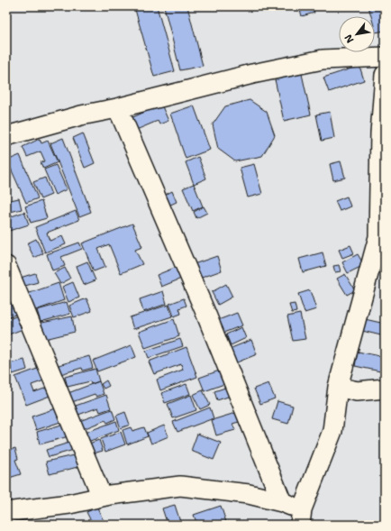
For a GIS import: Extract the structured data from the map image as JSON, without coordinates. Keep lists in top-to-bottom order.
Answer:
{
  "north": "bottom left"
}
